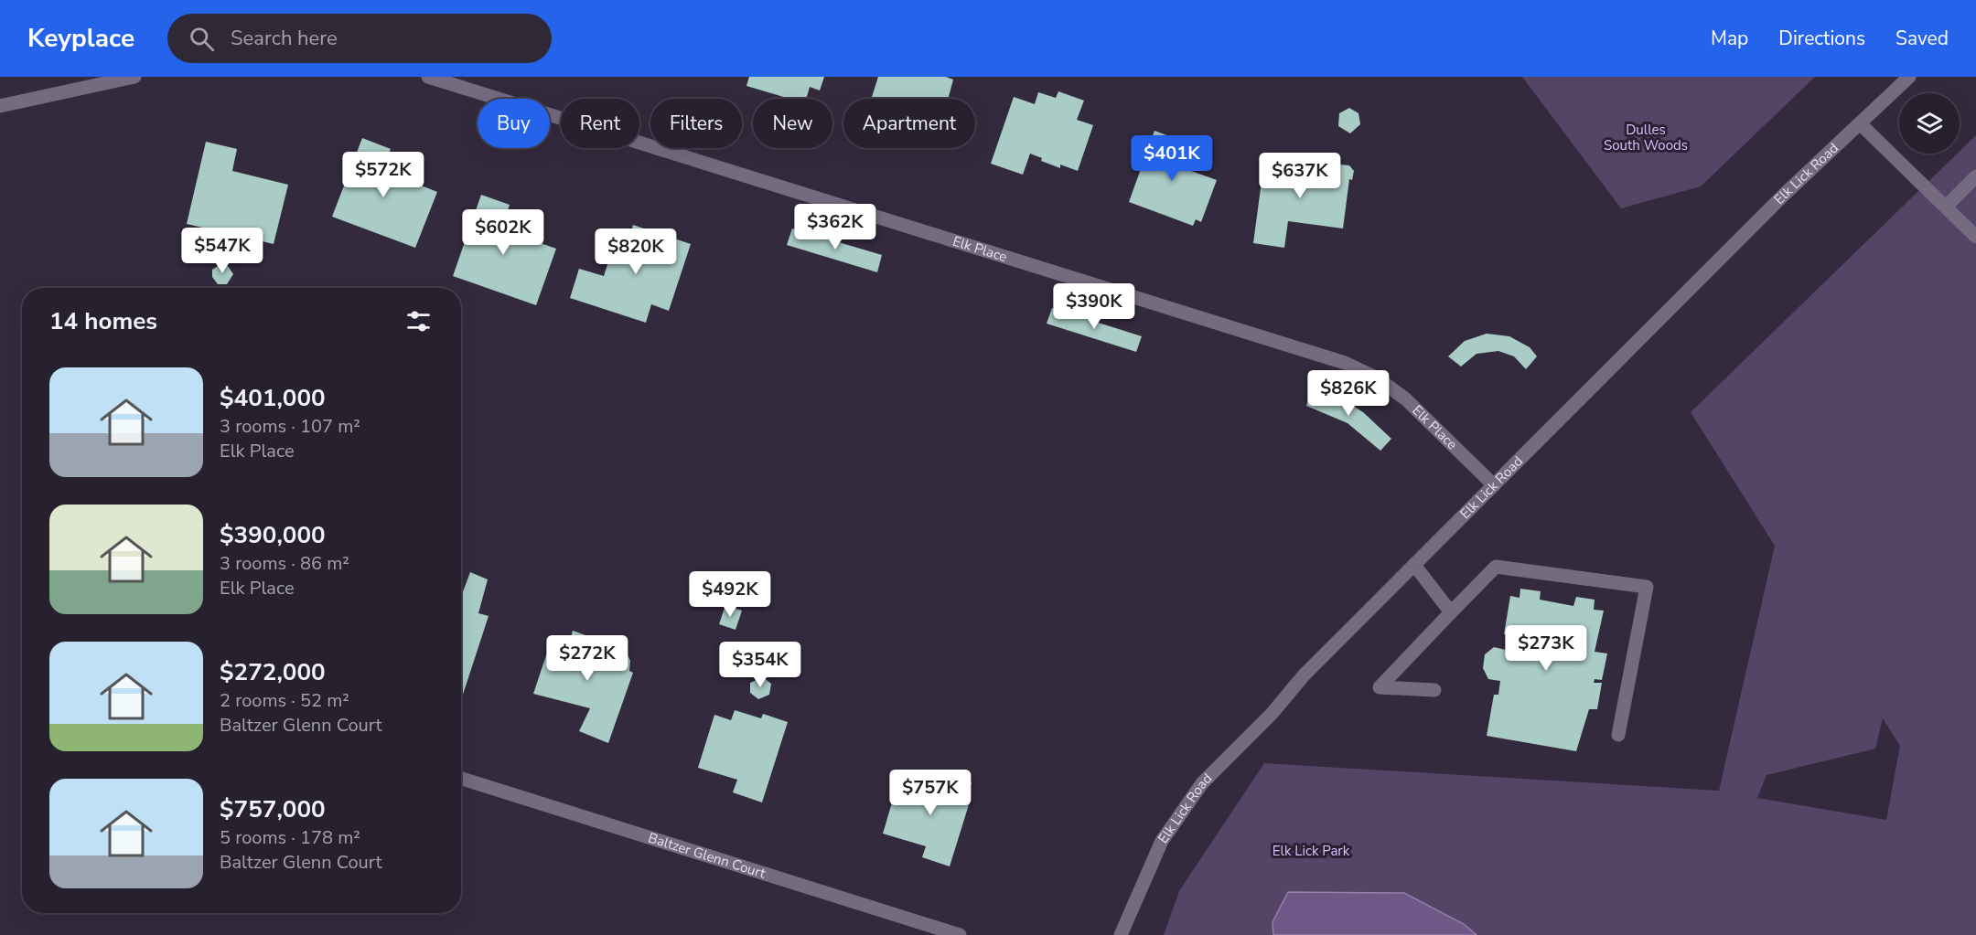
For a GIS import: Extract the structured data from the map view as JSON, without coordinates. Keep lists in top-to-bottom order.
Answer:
{
  "streets": {
    "street": ["Elk Lick Road", "Elk Place", "Baltzer Glenn Court"]
  },
  "crossings": [
    ["Elk Lick Road", "Elk Place"]
  ],
  "parks": ["Dulles South Woods", "Elk Lick Park"],
  "page": {
    "header": "Keyplace",
    "search": "Search here",
    "nav": ["Map", "Directions", "Saved"],
    "chip": [
      "Buy",
      "Rent",
      "Filters",
      "New",
      "Apartment"
    ],
    "price": [
      "$401K",
      "$572K",
      "$637K",
      "$362K",
      "$602K",
      "$547K",
      "$820K",
      "$390K",
      "$826K",
      "$492K",
      "$273K",
      "$272K",
      "$354K",
      "$757K"
    ],
    "heading": "14 homes",
    "list": [
      {
        "name": "$401,000",
        "note": "3 rooms · 107 m² · Elk Place"
      },
      {
        "name": "$390,000",
        "note": "3 rooms · 86 m² · Elk Place"
      },
      {
        "name": "$272,000",
        "note": "2 rooms · 52 m² · Baltzer Glenn Court"
      },
      {
        "name": "$757,000",
        "note": "5 rooms · 178 m² · Baltzer Glenn Court"
      }
    ]
  }
}
